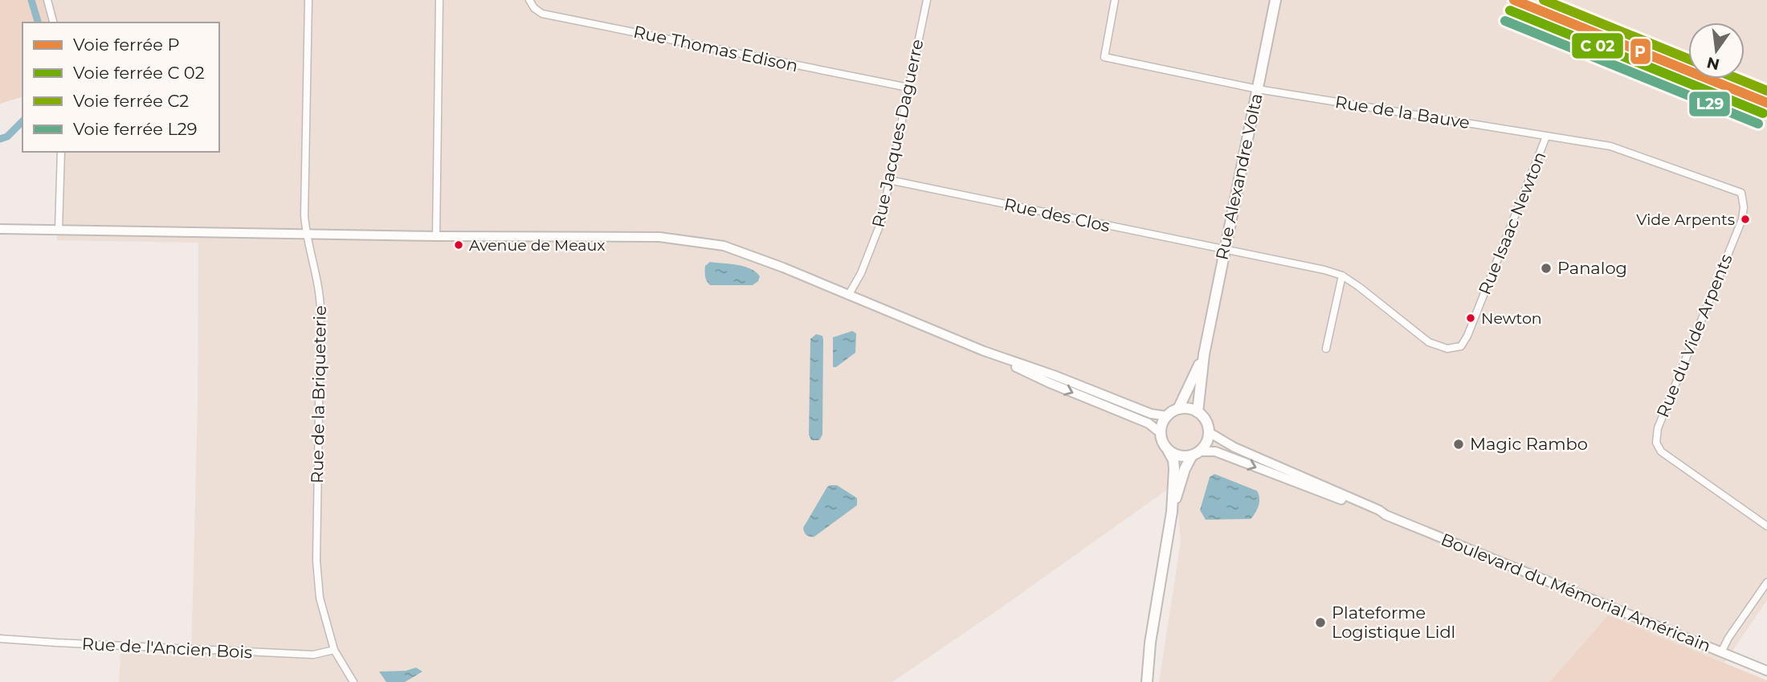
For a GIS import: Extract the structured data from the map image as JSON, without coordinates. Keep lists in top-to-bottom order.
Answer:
{
  "streets": {
    "main road": ["Rue Alexandre Volta"],
    "street": [
      "Rue Thomas Edison",
      "Rue de la Bauve",
      "Rue Jacques Daguerre",
      "Rue des Clos",
      "Rue Isaac Newton",
      "Rue du Vide Arpents",
      "Rue de la Briqueterie",
      "Boulevard du Mémorial Américain",
      "Rue de l'Ancien Bois"
    ]
  },
  "crossings": [
    ["Rue Thomas Edison", "Rue Jacques Daguerre"],
    ["Rue de la Bauve", "Rue Alexandre Volta"],
    ["Rue de la Bauve", "Rue Isaac Newton"],
    ["Rue de la Bauve", "Rue du Vide Arpents"],
    ["Rue Jacques Daguerre", "Rue des Clos"],
    ["Rue Alexandre Volta", "Rue des Clos"],
    ["Rue Alexandre Volta", "Rue Isaac Newton"],
    ["Rue Alexandre Volta", "Boulevard du Mémorial Américain"],
    ["Rue des Clos", "Rue Isaac Newton"],
    ["Rue Isaac Newton", "Rue du Vide Arpents"],
    ["Rue de la Briqueterie", "Rue de l'Ancien Bois"]
  ],
  "places": [
    "Vide Arpents",
    "Avenue de Meaux",
    "Panalog",
    "Newton",
    "Magic Rambo",
    "Plateforme Logistique Lidl"
  ],
  "lines": ["rail line P", "rail line C2", "rail line L29"],
  "legend": [
    "Voie ferrée P",
    "Voie ferrée C 02",
    "Voie ferrée C2",
    "Voie ferrée L29"
  ],
  "north": "bottom"
}
